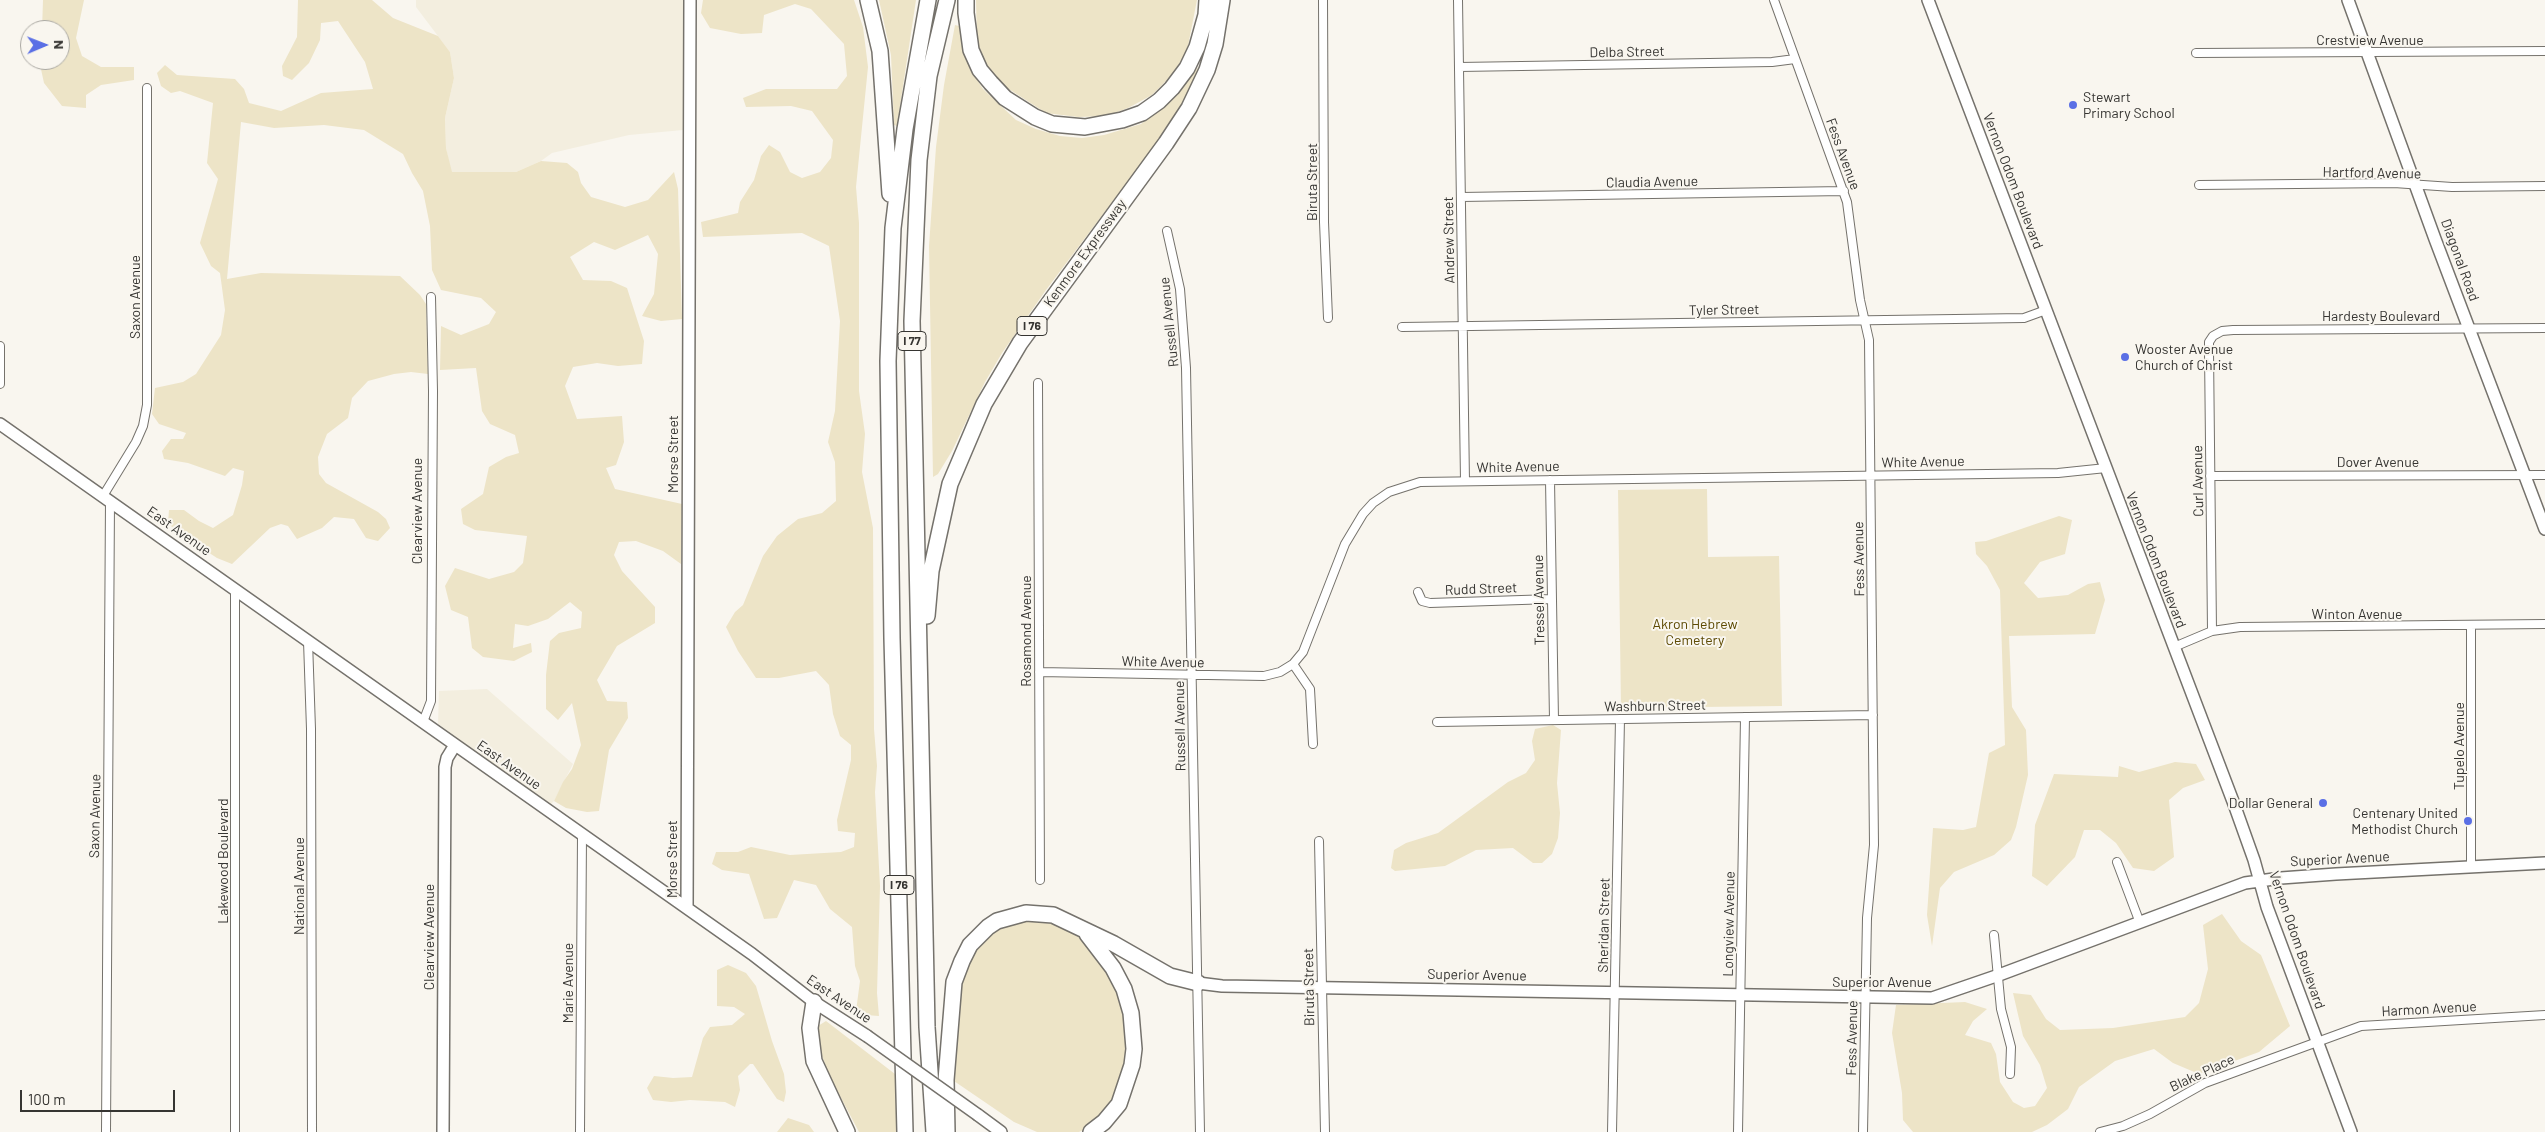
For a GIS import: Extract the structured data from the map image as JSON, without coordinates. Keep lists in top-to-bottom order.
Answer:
{
  "streets": {
    "highway": ["Kenmore Expressway", "I 76", "I 77"],
    "street": [
      "Crestview Avenue",
      "Delba Street",
      "Fess Avenue",
      "Hartford Avenue",
      "Vernon Odom Boulevard",
      "Biruta Street",
      "Claudia Avenue",
      "Andrew Street",
      "Diagonal Road",
      "Saxon Avenue",
      "Tyler Street",
      "Hardesty Boulevard",
      "Russell Avenue",
      "Morse Street",
      "White Avenue",
      "Dover Avenue",
      "Curl Avenue",
      "Clearview Avenue",
      "East Avenue",
      "Rudd Street",
      "Tressel Avenue",
      "Winton Avenue",
      "Rosamond Avenue",
      "Washburn Street",
      "Tupelo Avenue",
      "Superior Avenue",
      "Lakewood Boulevard",
      "National Avenue",
      "Longview Avenue",
      "Sheridan Street",
      "Marie Avenue",
      "Harmon Avenue",
      "Blake Place"
    ]
  },
  "crossings": [
    ["Crestview Avenue", "Diagonal Road"],
    ["Delba Street", "Fess Avenue"],
    ["Delba Street", "Andrew Street"],
    ["Fess Avenue", "Claudia Avenue"],
    ["Fess Avenue", "Tyler Street"],
    ["Fess Avenue", "White Avenue"],
    ["Fess Avenue", "Washburn Street"],
    ["Fess Avenue", "Superior Avenue"],
    ["Hartford Avenue", "Diagonal Road"],
    ["Vernon Odom Boulevard", "Tyler Street"],
    ["Vernon Odom Boulevard", "White Avenue"],
    ["Vernon Odom Boulevard", "Winton Avenue"],
    ["Vernon Odom Boulevard", "Superior Avenue"],
    ["Vernon Odom Boulevard", "Harmon Avenue"],
    ["Vernon Odom Boulevard", "Blake Place"],
    ["Biruta Street", "Superior Avenue"],
    ["Claudia Avenue", "Andrew Street"],
    ["Andrew Street", "Tyler Street"],
    ["Andrew Street", "White Avenue"],
    ["Kenmore Expressway", "I 76"],
    ["Kenmore Expressway", "I 77"],
    ["Diagonal Road", "Hardesty Boulevard"],
    ["Diagonal Road", "Dover Avenue"],
    ["Saxon Avenue", "East Avenue"],
    ["Hardesty Boulevard", "Curl Avenue"],
    ["Russell Avenue", "White Avenue"],
    ["Russell Avenue", "Superior Avenue"],
    ["I 76", "I 77"],
    ["Morse Street", "East Avenue"],
    ["White Avenue", "Tressel Avenue"],
    ["White Avenue", "Rosamond Avenue"],
    ["Dover Avenue", "Curl Avenue"],
    ["Curl Avenue", "Winton Avenue"],
    ["Clearview Avenue", "East Avenue"],
    ["East Avenue", "Lakewood Boulevard"],
    ["East Avenue", "National Avenue"],
    ["East Avenue", "Marie Avenue"],
    ["Rudd Street", "Tressel Avenue"],
    ["Tressel Avenue", "Washburn Street"],
    ["Winton Avenue", "Tupelo Avenue"],
    ["Washburn Street", "Longview Avenue"],
    ["Washburn Street", "Sheridan Street"],
    ["Tupelo Avenue", "Superior Avenue"],
    ["Superior Avenue", "Longview Avenue"],
    ["Superior Avenue", "Sheridan Street"],
    ["Harmon Avenue", "Blake Place"]
  ],
  "parks": ["Akron Hebrew Cemetery"],
  "places": [
    "Stewart Primary School",
    "Wooster Avenue Church of Christ",
    "Dollar General",
    "Centenary United Methodist Church"
  ],
  "scale_bar": "100 m",
  "north": "right"
}
